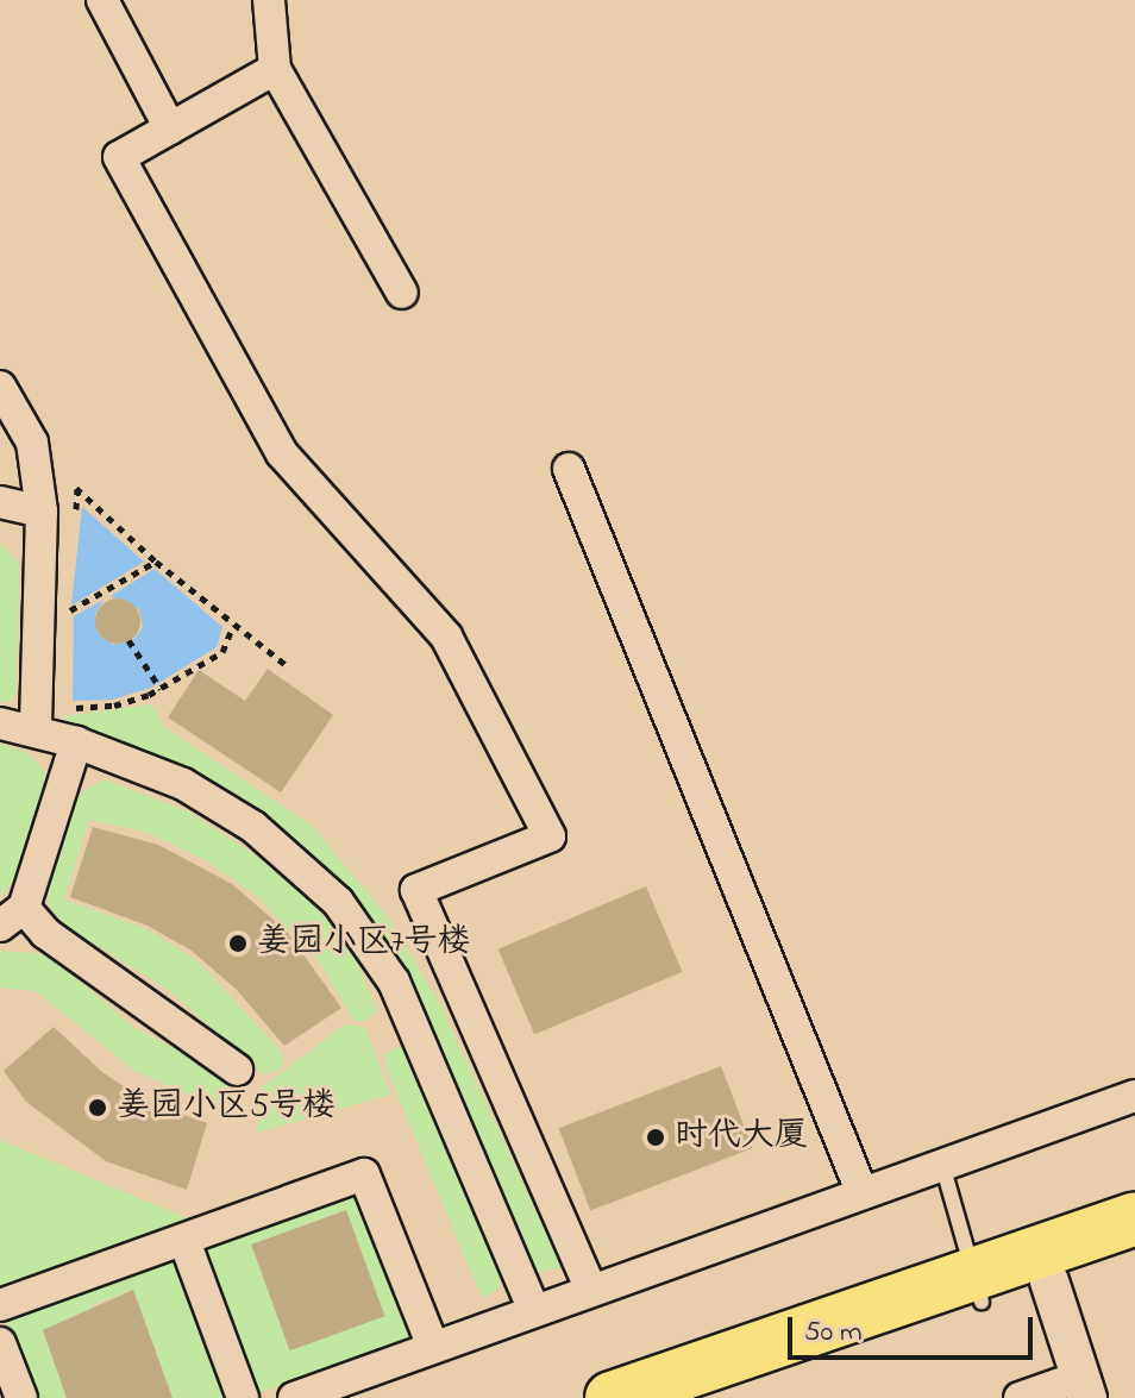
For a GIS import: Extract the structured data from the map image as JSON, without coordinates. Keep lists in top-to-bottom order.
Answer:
{
  "places": ["姜园小区7号楼", "姜园小区5号楼", "时代大厦"],
  "scale_bar": "50 m"
}
